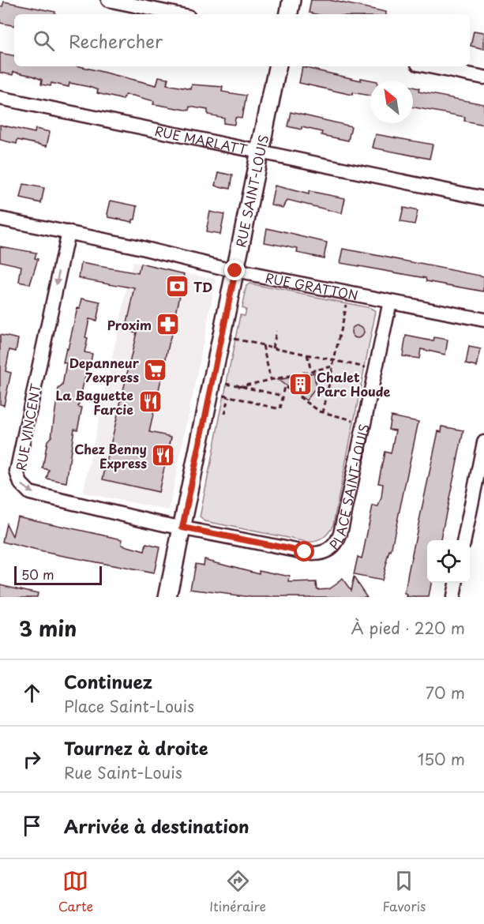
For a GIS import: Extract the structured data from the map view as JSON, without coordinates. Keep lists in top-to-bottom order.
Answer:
{
  "streets": {
    "street": [
      "RUE MARLATT",
      "RUE SAINT-LOUIS",
      "RUE GRATTON",
      "RUE VINCENT",
      "PLACE SAINT-LOUIS"
    ]
  },
  "crossings": [
    ["RUE MARLATT", "RUE SAINT-LOUIS"],
    ["RUE SAINT-LOUIS", "RUE GRATTON"],
    ["RUE SAINT-LOUIS", "RUE VINCENT"],
    ["RUE SAINT-LOUIS", "PLACE SAINT-LOUIS"],
    ["RUE GRATTON", "RUE VINCENT"],
    ["RUE GRATTON", "PLACE SAINT-LOUIS"],
    ["RUE VINCENT", "PLACE SAINT-LOUIS"]
  ],
  "places": {
    "bank": ["TD"],
    "pharmacy": ["Proxim"],
    "supermarket": ["Depanneur 7express"],
    "building": ["Chalet Parc Houde"],
    "restaurant": ["La Baguette Farcie", "Chez Benny Express"]
  },
  "scale_bar": "50 m",
  "north": "top left",
  "page": {
    "search": "Rechercher",
    "scale": "50 m",
    "heading": ["3 min", "À pied · 220 m"],
    "list": [
      ["Continuez", "Place Saint-Louis", "70 m"],
      ["Tournez à droite", "Rue Saint-Louis", "150 m"],
      "Arrivée à destination"
    ],
    "nav": ["Carte", "Itinéraire", "Favoris"]
  }
}
